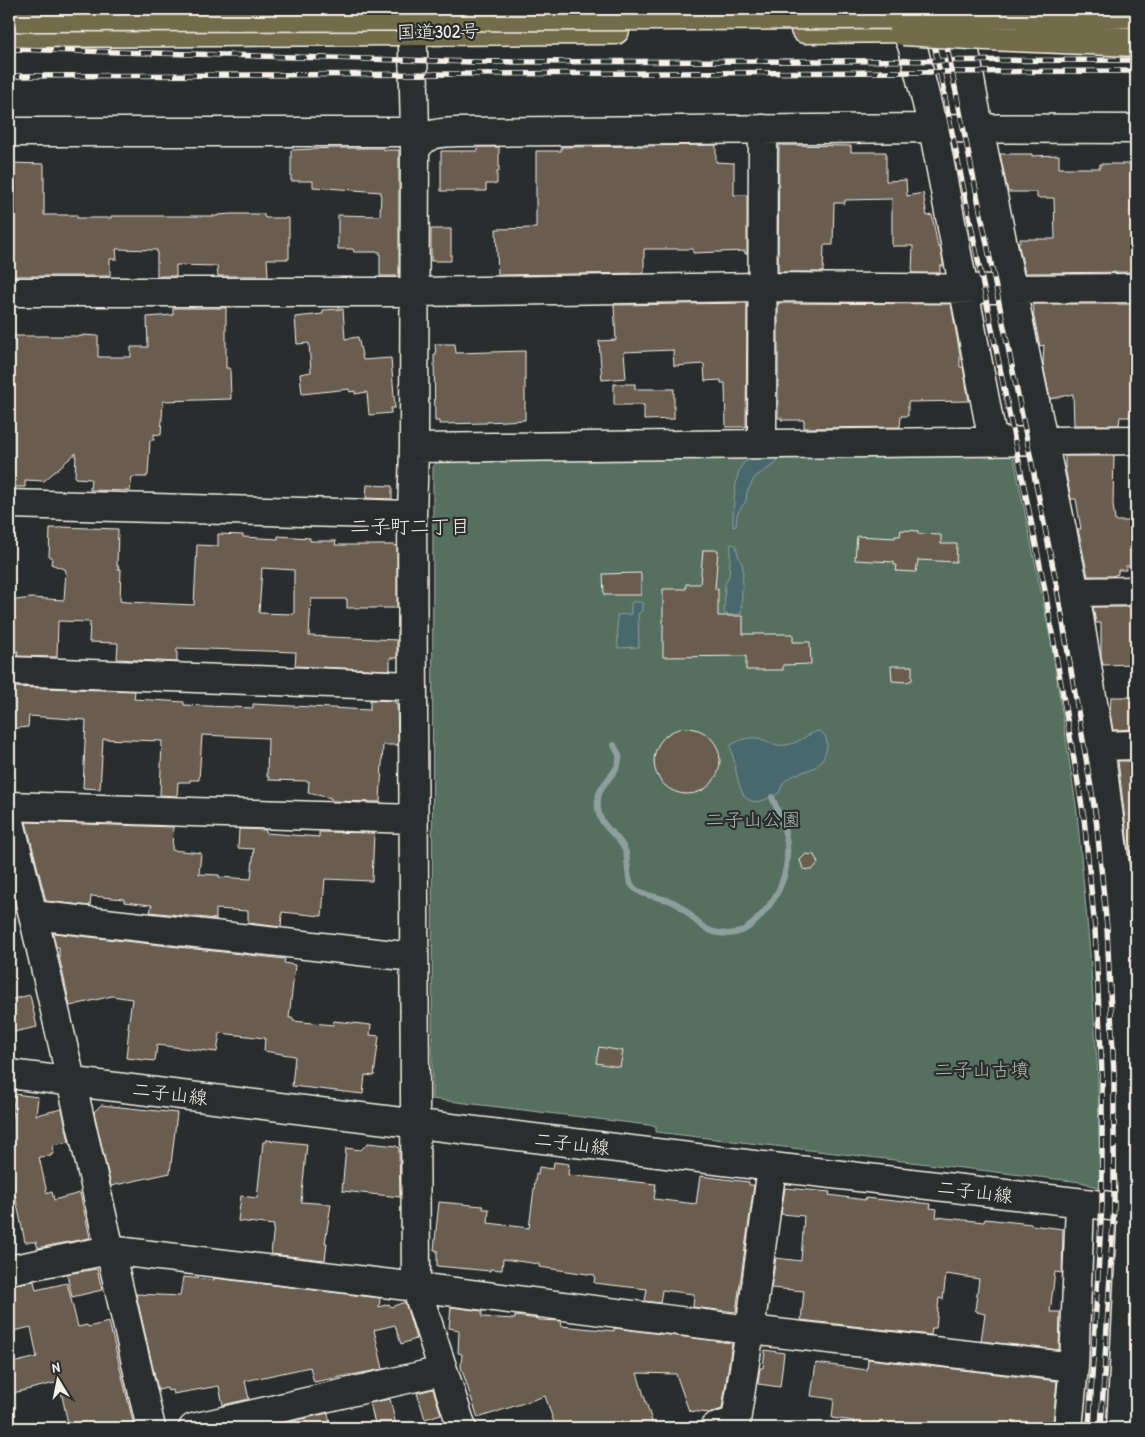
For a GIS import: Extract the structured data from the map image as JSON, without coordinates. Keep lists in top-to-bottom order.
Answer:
{
  "streets": {
    "highway": ["国道302号"],
    "street": ["二子山線"]
  },
  "districts": ["二子町二丁目"],
  "parks": ["二子山公園", "二子山古墳"],
  "north": "top"
}
